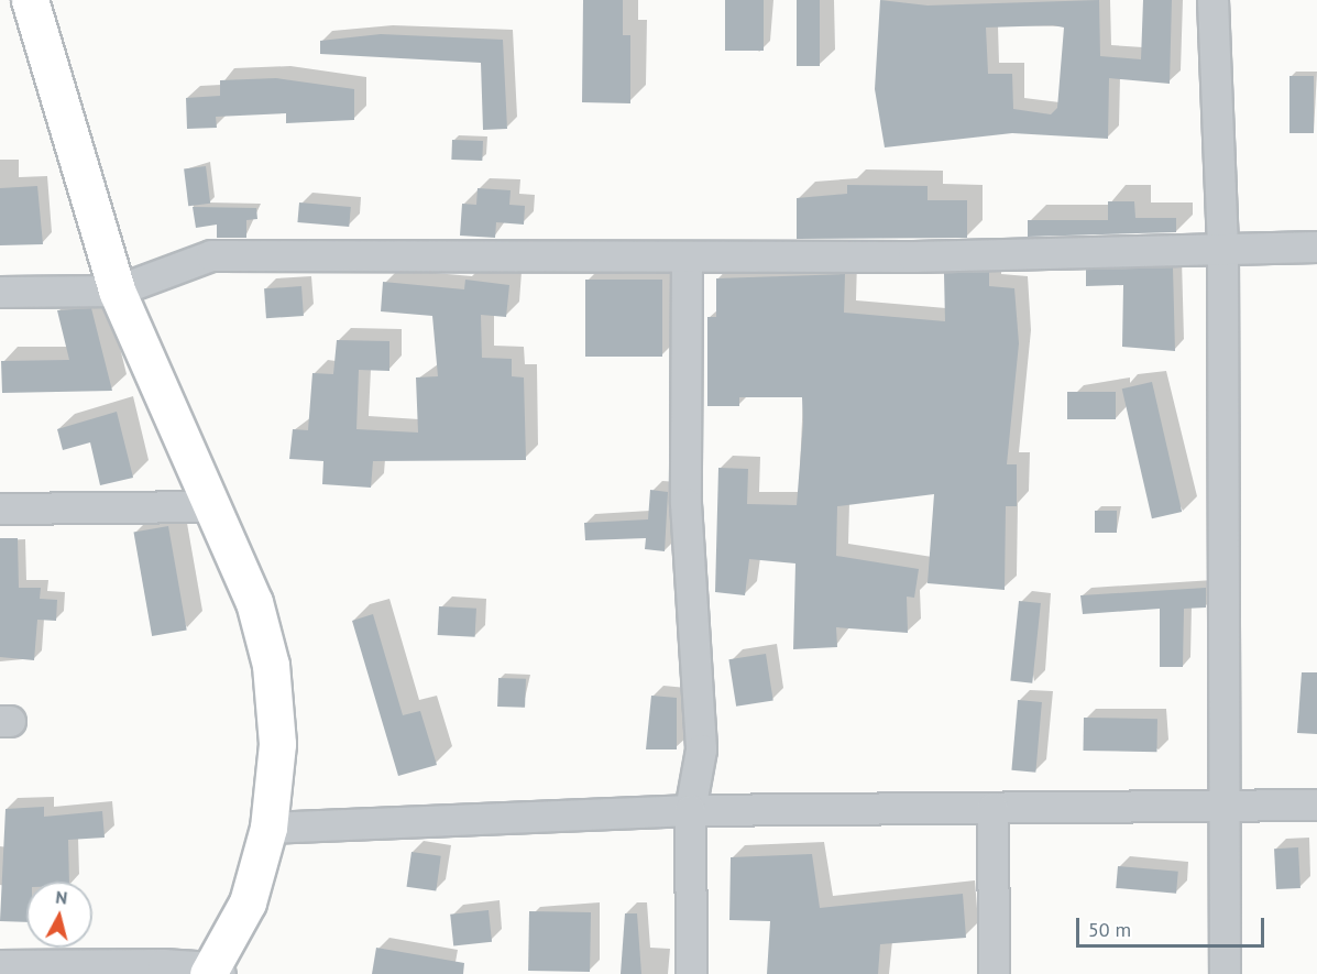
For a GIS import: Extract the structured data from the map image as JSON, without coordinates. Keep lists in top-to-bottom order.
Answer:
{
  "scale_bar": "50 m",
  "north": "top"
}
